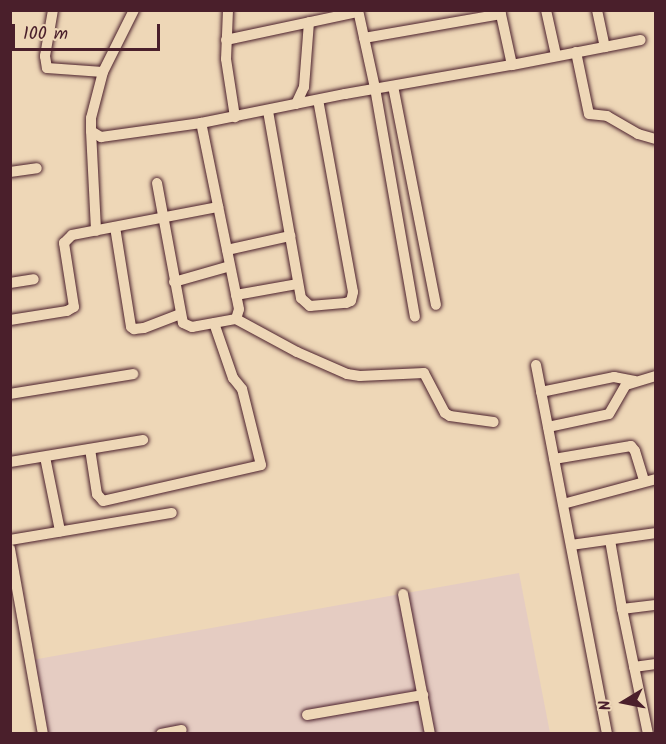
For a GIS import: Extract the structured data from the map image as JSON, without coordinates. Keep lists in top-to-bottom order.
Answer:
{
  "scale_bar": "100 m",
  "north": "left"
}
